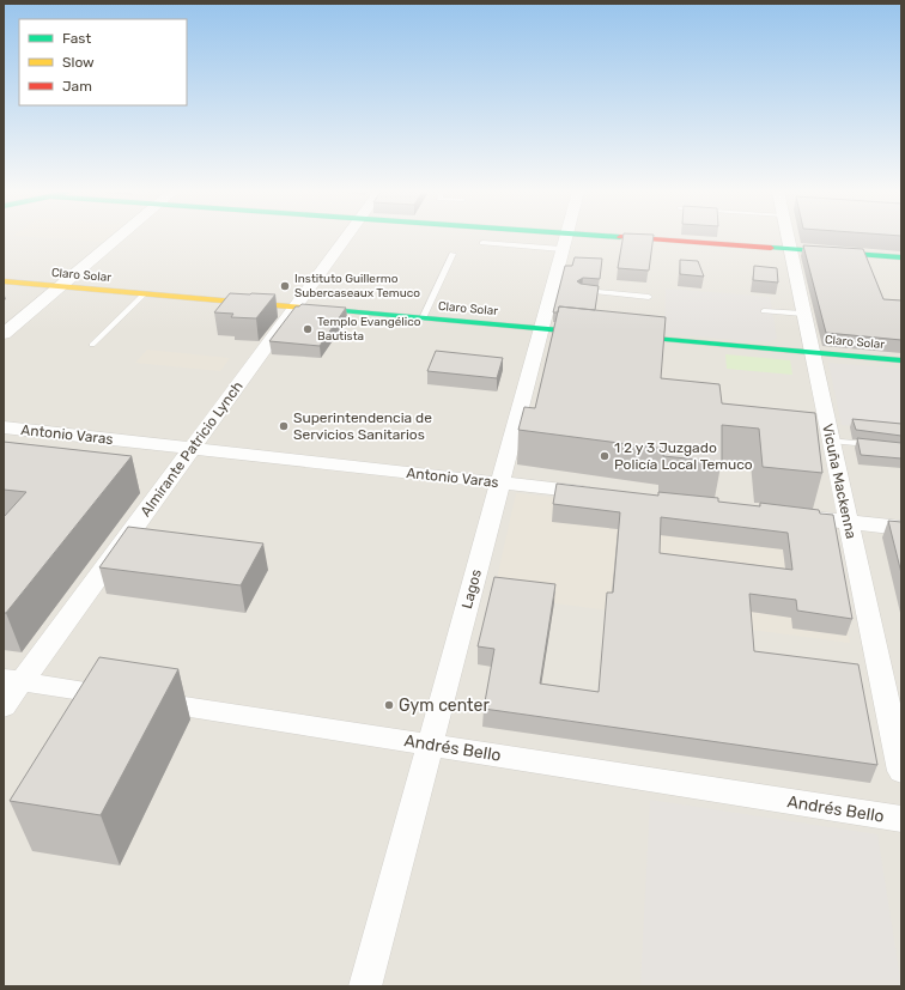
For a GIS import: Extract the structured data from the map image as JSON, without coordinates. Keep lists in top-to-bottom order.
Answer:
{
  "streets": {
    "street": [
      "Claro Solar",
      "Antonio Varas",
      "Almirante Patricio Lynch",
      "Vicuña Mackenna",
      "Lagos",
      "Andrés Bello"
    ]
  },
  "crossings": [
    ["Claro Solar", "Almirante Patricio Lynch"],
    ["Claro Solar", "Vicuña Mackenna"],
    ["Claro Solar", "Lagos"],
    ["Antonio Varas", "Almirante Patricio Lynch"],
    ["Antonio Varas", "Lagos"],
    ["Almirante Patricio Lynch", "Andrés Bello"],
    ["Lagos", "Andrés Bello"]
  ],
  "places": [
    "Instituto Guillermo Subercaseaux Temuco",
    "Templo Evangélico Bautista",
    "Superintendencia de Servicios Sanitarios",
    "1 2 y 3 Juzgado Policía Local Temuco",
    "Gym center"
  ],
  "legend": ["Fast", "Slow", "Jam"]
}
